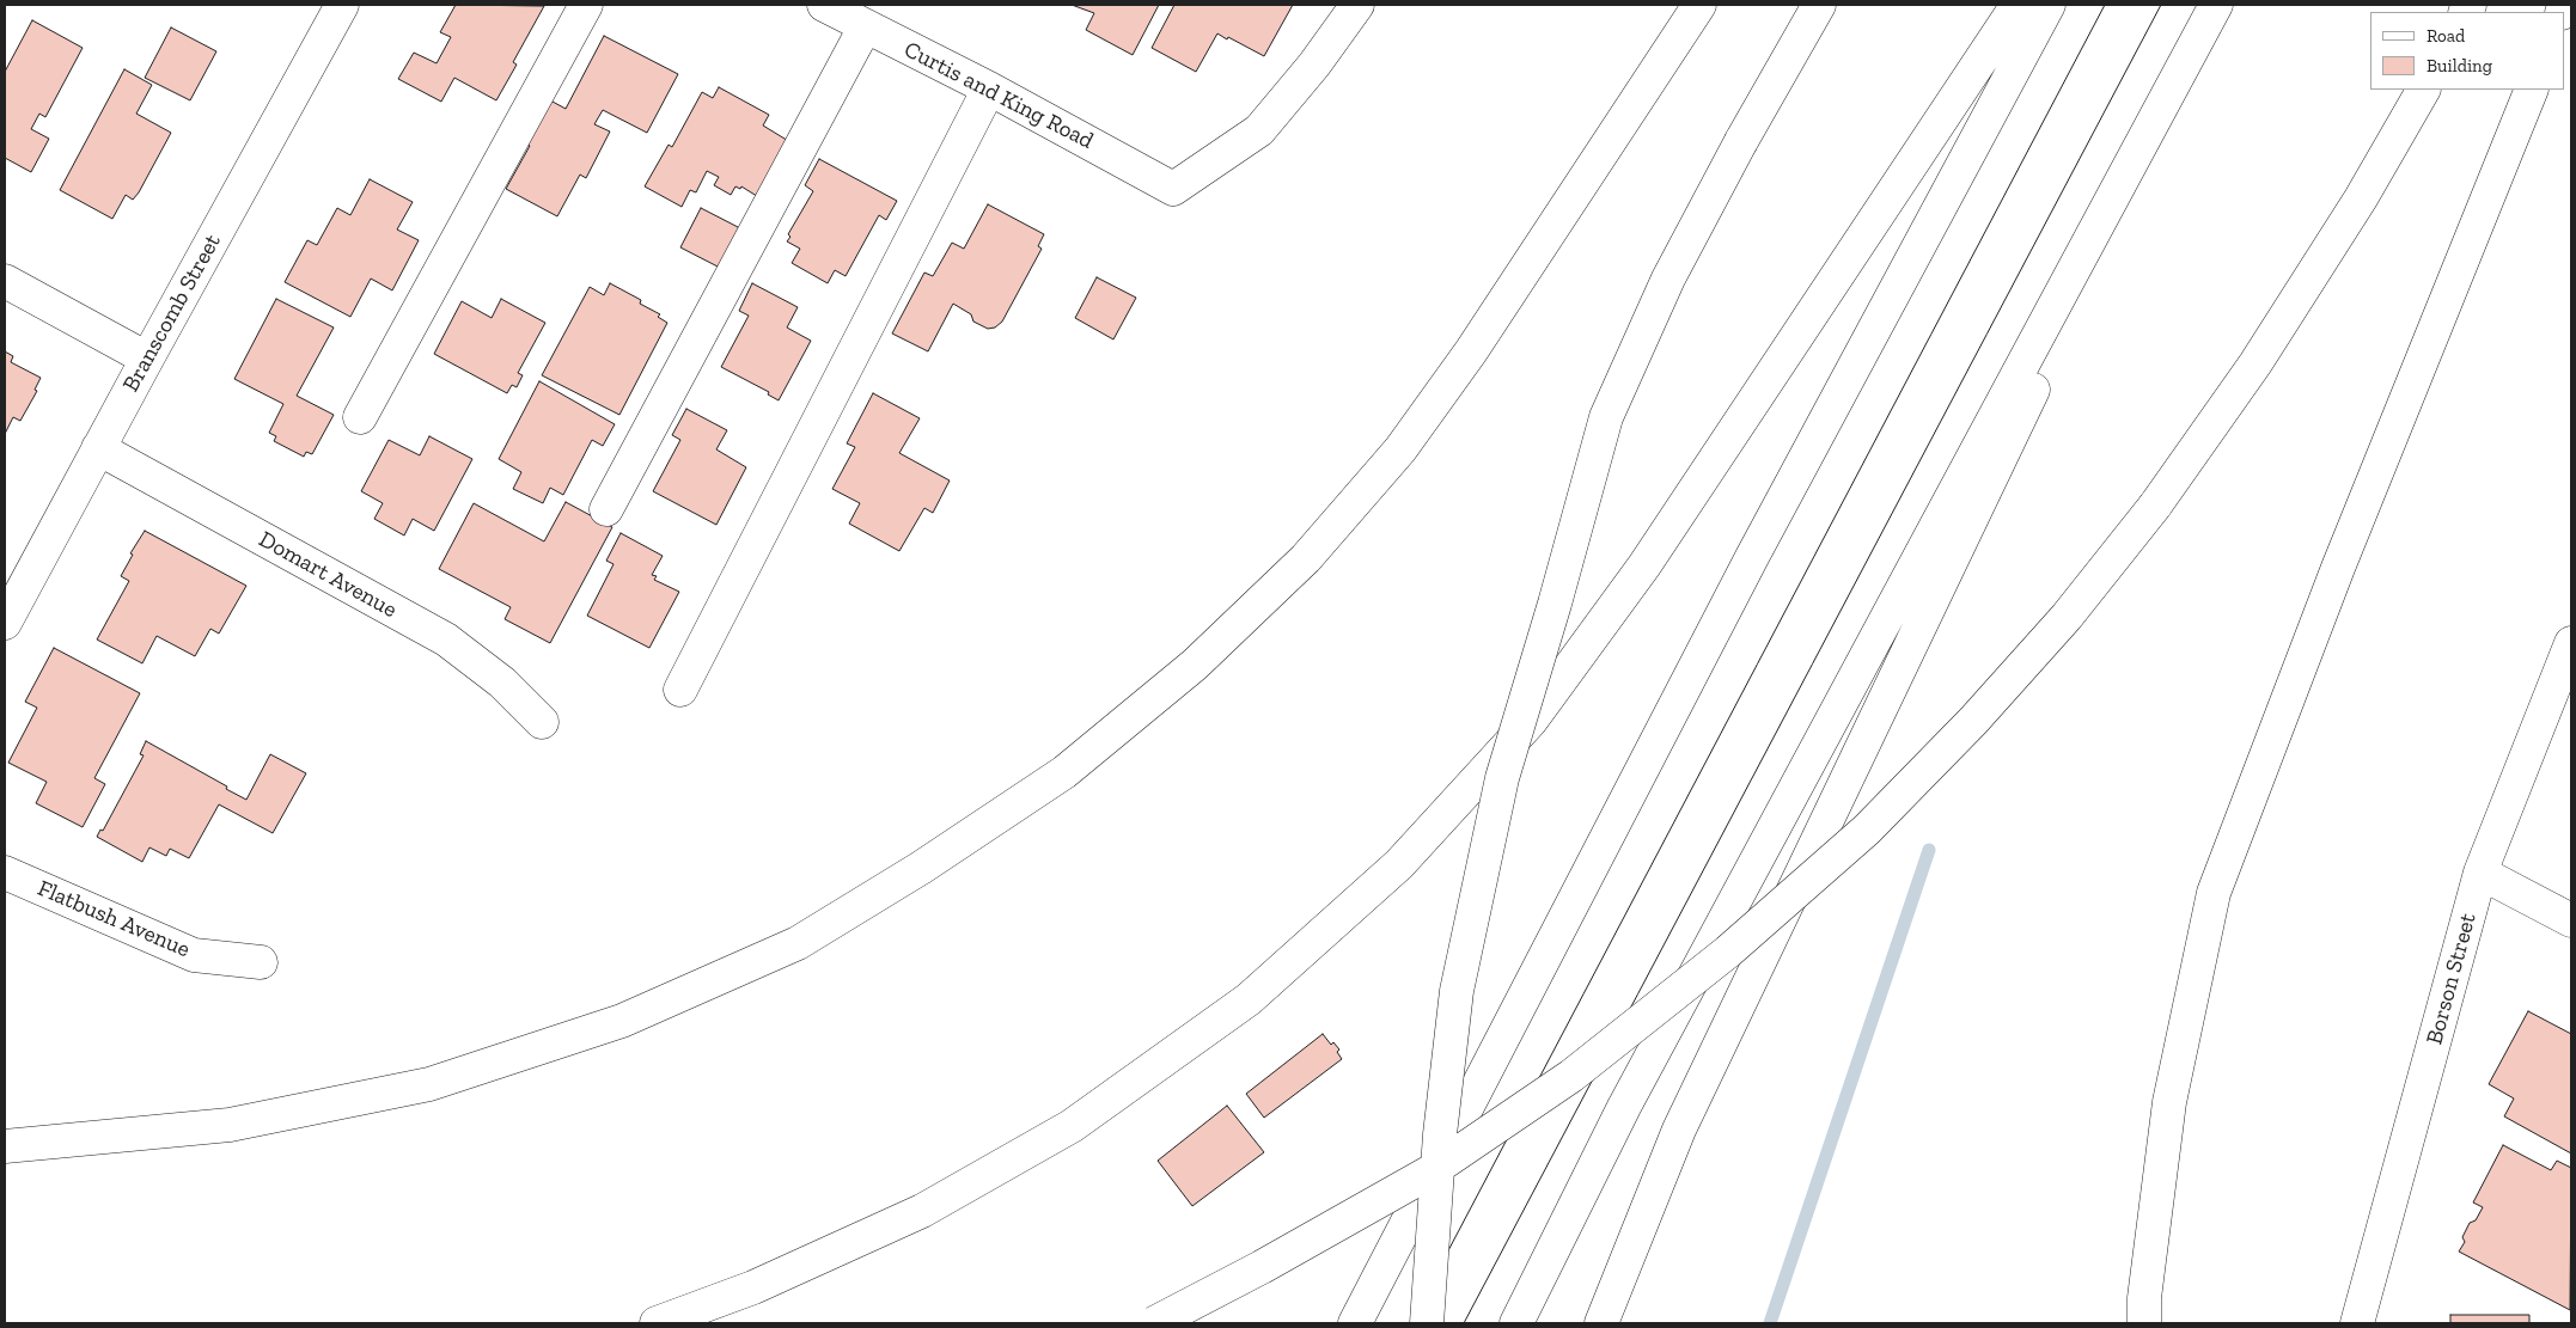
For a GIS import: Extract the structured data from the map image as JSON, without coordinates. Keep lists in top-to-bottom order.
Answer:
{
  "streets": {
    "main road": [
      "Curtis and King Road",
      "Branscomb Street",
      "Domart Avenue",
      "Flatbush Avenue",
      "Borson Street"
    ]
  },
  "crossings": [
    ["Branscomb Street", "Domart Avenue"]
  ],
  "legend": ["Road", "Building"]
}
